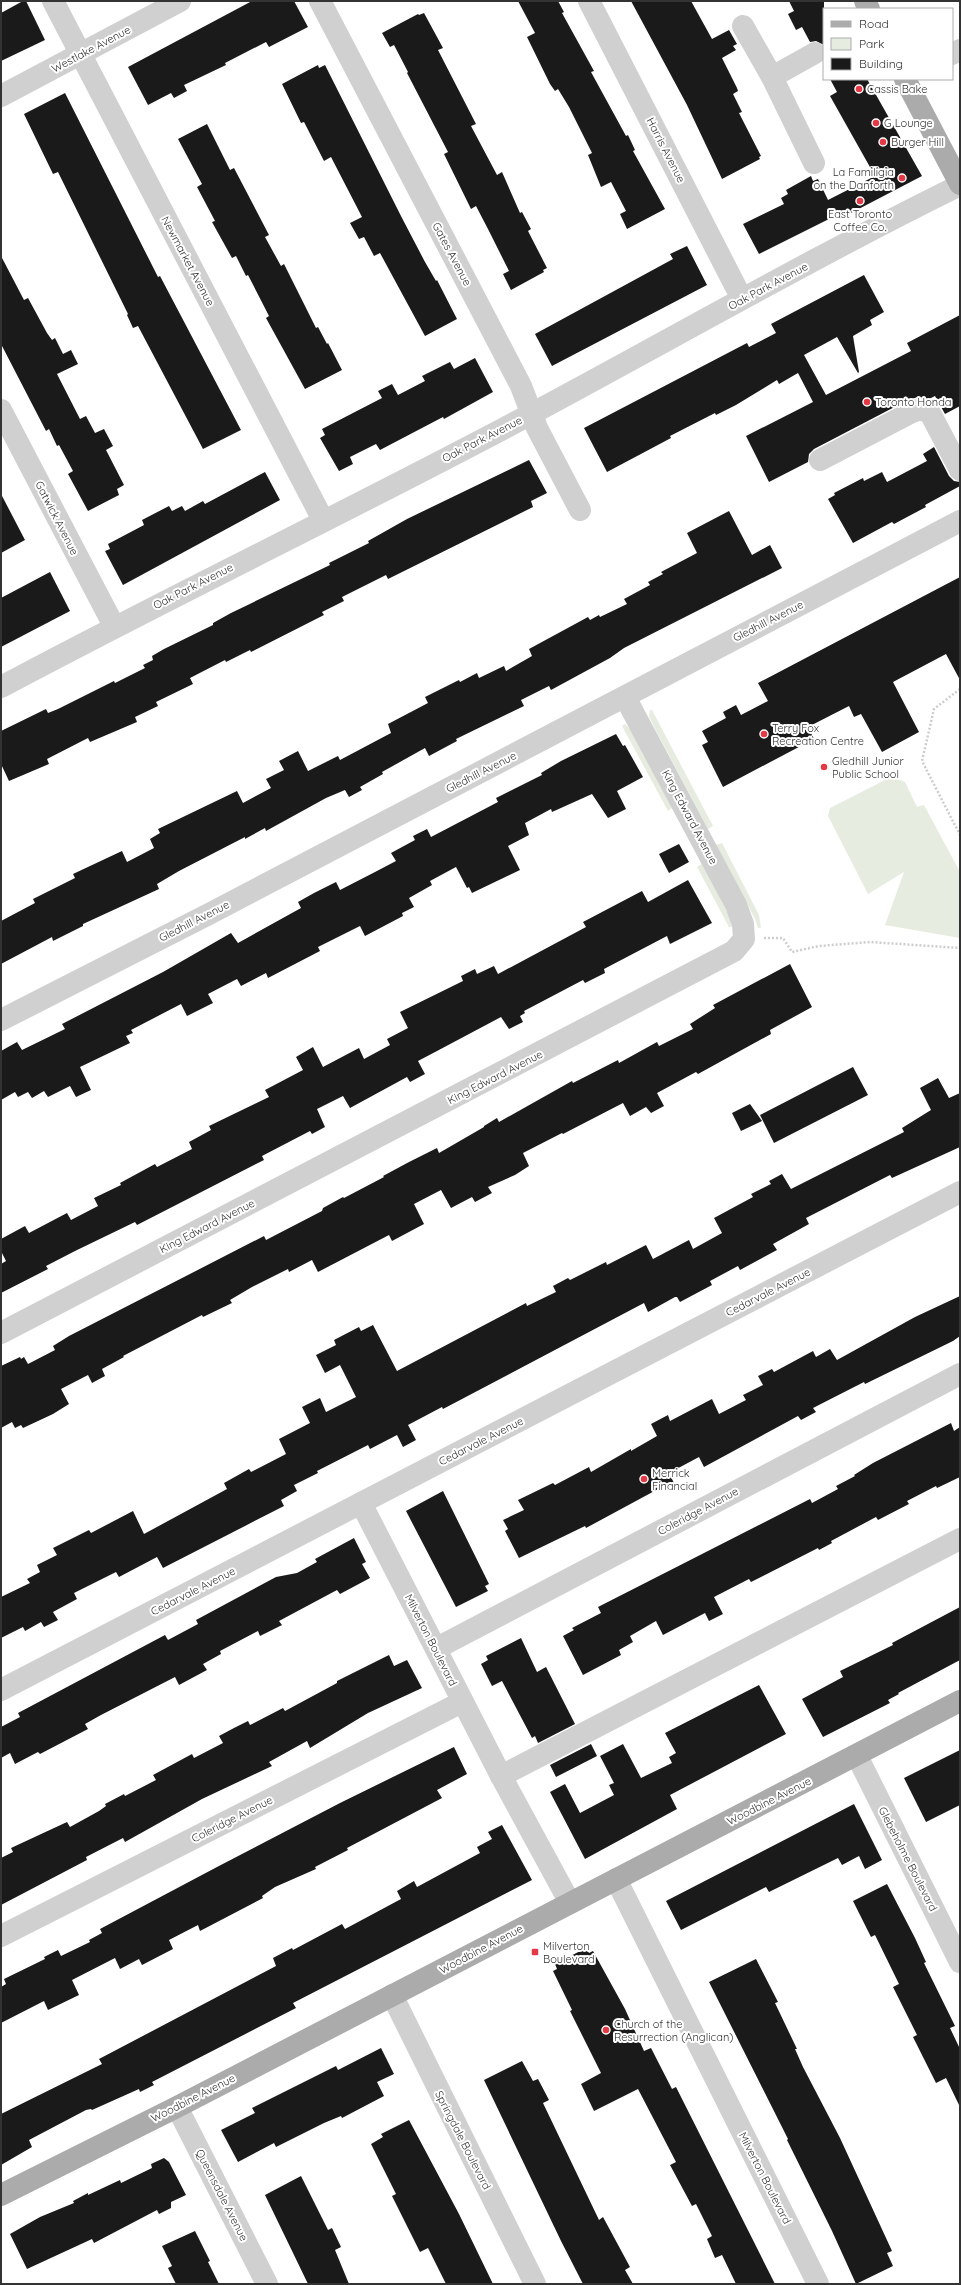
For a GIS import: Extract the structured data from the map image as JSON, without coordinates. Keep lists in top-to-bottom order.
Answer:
{
  "streets": {
    "main road": ["Woodbine Avenue"],
    "street": [
      "Westlake Avenue",
      "Harris Avenue",
      "Gates Avenue",
      "Newmarket Avenue",
      "Oak Park Avenue",
      "Gatwick Avenue",
      "Gledhill Avenue",
      "King Edward Avenue",
      "Cedarvale Avenue",
      "Coleridge Avenue",
      "Milverton Boulevard",
      "Glebeholme Boulevard",
      "Springdale Boulevard",
      "Queensdale Avenue"
    ]
  },
  "crossings": [
    ["Westlake Avenue", "Newmarket Avenue"],
    ["Harris Avenue", "Oak Park Avenue"],
    ["Gates Avenue", "Oak Park Avenue"],
    ["Newmarket Avenue", "Oak Park Avenue"],
    ["Oak Park Avenue", "Gatwick Avenue"],
    ["Gledhill Avenue", "King Edward Avenue"],
    ["Cedarvale Avenue", "Milverton Boulevard"],
    ["Coleridge Avenue", "Milverton Boulevard"],
    ["Milverton Boulevard", "Woodbine Avenue"],
    ["Woodbine Avenue", "Glebeholme Boulevard"],
    ["Woodbine Avenue", "Springdale Boulevard"],
    ["Woodbine Avenue", "Queensdale Avenue"]
  ],
  "places": {
    "other": [
      "Cassis Bake",
      "G Lounge",
      "Burger Hill",
      "La Familigia on the Danforth",
      "East Toronto Coffee Co.",
      "Toronto Honda",
      "Terry Fox Recreation Centre",
      "Gledhill Junior Public School",
      "Merrick Financial",
      "Church of the Resurrection (Anglican)"
    ],
    "transit": ["Milverton Boulevard"]
  },
  "legend": ["Road", "Park", "Building"]
}
